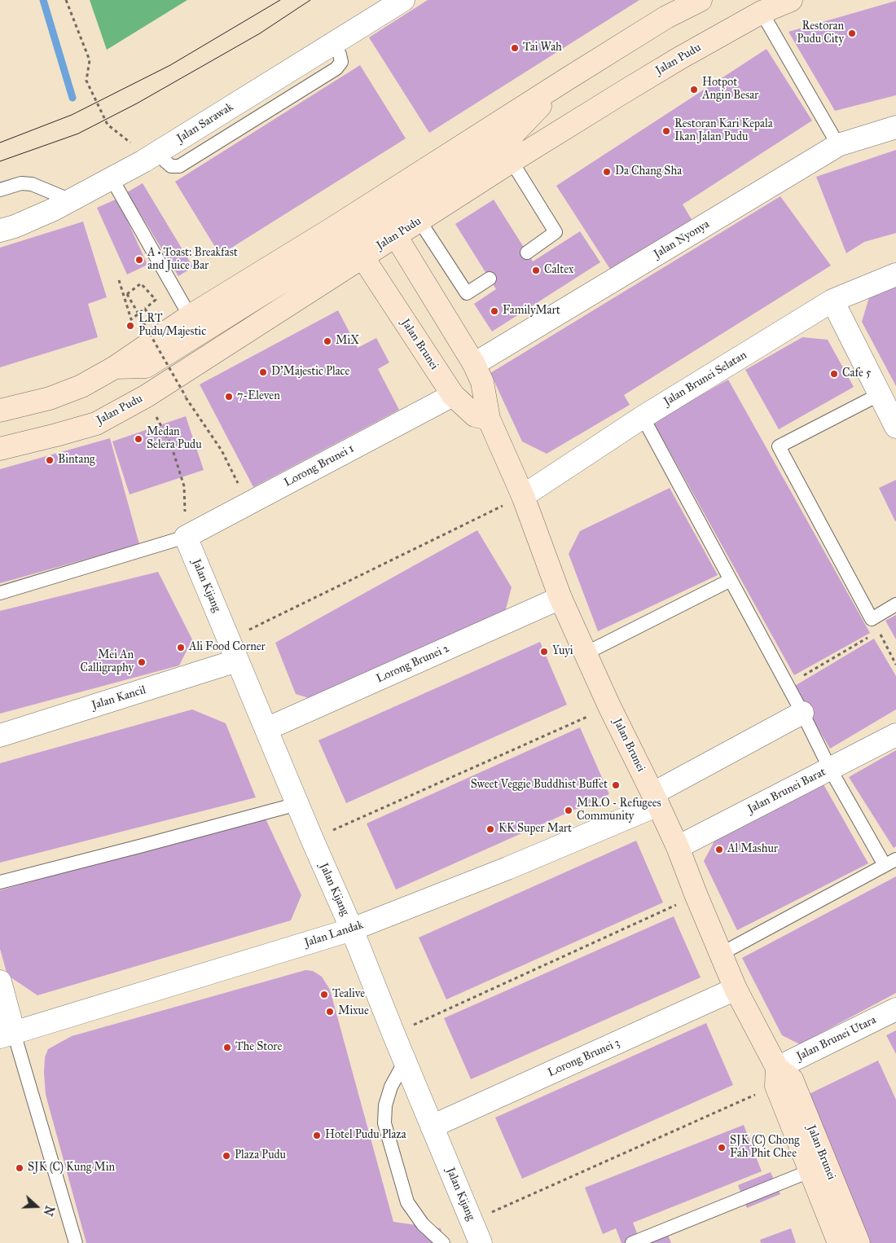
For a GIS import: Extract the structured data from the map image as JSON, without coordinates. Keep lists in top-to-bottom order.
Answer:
{
  "streets": {
    "main road": ["Jalan Pudu", "Jalan Brunei"],
    "street": [
      "Jalan Sarawak",
      "Jalan Nyonya",
      "Jalan Brunei Selatan",
      "Lorong Brunei 1",
      "Jalan Kijang",
      "Lorong Brunei 2",
      "Jalan Kancil",
      "Jalan Brunei Barat",
      "Jalan Landak",
      "Jalan Brunei Utara",
      "Lorong Brunei 3"
    ]
  },
  "crossings": [
    ["Jalan Pudu", "Jalan Brunei"],
    ["Jalan Nyonya", "Jalan Brunei"],
    ["Jalan Brunei", "Jalan Brunei Selatan"],
    ["Jalan Brunei", "Lorong Brunei 1"],
    ["Jalan Brunei", "Lorong Brunei 2"],
    ["Jalan Brunei", "Jalan Brunei Barat"],
    ["Jalan Brunei", "Jalan Landak"],
    ["Jalan Brunei", "Jalan Brunei Utara"],
    ["Jalan Brunei", "Lorong Brunei 3"],
    ["Lorong Brunei 1", "Jalan Kijang"],
    ["Jalan Kijang", "Lorong Brunei 2"],
    ["Jalan Kijang", "Jalan Kancil"],
    ["Jalan Kijang", "Jalan Landak"],
    ["Jalan Kijang", "Lorong Brunei 3"]
  ],
  "places": [
    "Restoran Pudu City",
    "Tai Wah",
    "Hotpot Angin Besar",
    "Restoran Kari Kepala Ikan Jalan Pudu",
    "Da Chang Sha",
    "A • Toast: Breakfast and Juice Bar",
    "Caltex",
    "FamilyMart",
    "LRT Pudu/Majestic",
    "MiX",
    "D'Majestic Place",
    "Cafe 5",
    "7-Eleven",
    "Medan Selera Pudu",
    "Bintang",
    "Ali Food Corner",
    "Yuyi",
    "Mei An Calligraphy",
    "Sweet Veggie Buddhist Buffet",
    "M.R.O - Refugees Community",
    "KK Super Mart",
    "Al Mashur",
    "Tealive",
    "Mixue",
    "The Store",
    "Hotel Pudu Plaza",
    "SJK (C) Chong Fah Phit Chee",
    "Plaza Pudu",
    "SJK (C) Kung Min"
  ],
  "north": "right"
}
